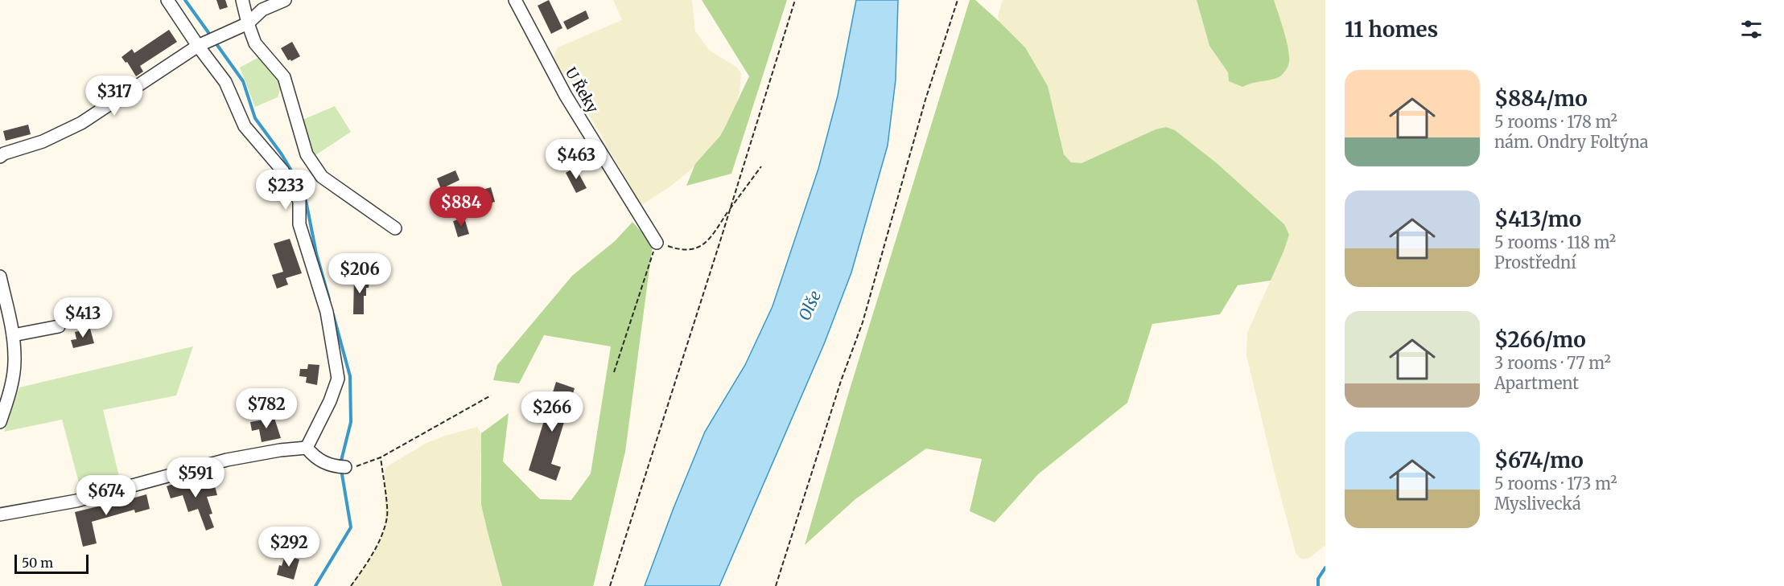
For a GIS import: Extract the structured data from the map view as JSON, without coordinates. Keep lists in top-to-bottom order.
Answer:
{
  "streets": {
    "street": ["U Řeky"]
  },
  "water": ["Olše"],
  "scale_bar": "50 m",
  "page": {
    "heading": "11 homes",
    "list": [
      {
        "name": "$884/mo",
        "note": "5 rooms · 178 m² · nám. Ondry Foltýna"
      },
      {
        "name": "$413/mo",
        "note": "5 rooms · 118 m² · Prostřední"
      },
      {
        "name": "$266/mo",
        "note": "3 rooms · 77 m² · Apartment"
      },
      {
        "name": "$674/mo",
        "note": "5 rooms · 173 m² · Myslivecká"
      }
    ],
    "price": [
      "$317",
      "$463",
      "$233",
      "$884",
      "$206",
      "$413",
      "$782",
      "$266",
      "$591",
      "$674",
      "$292"
    ],
    "scale": "50 m"
  }
}
